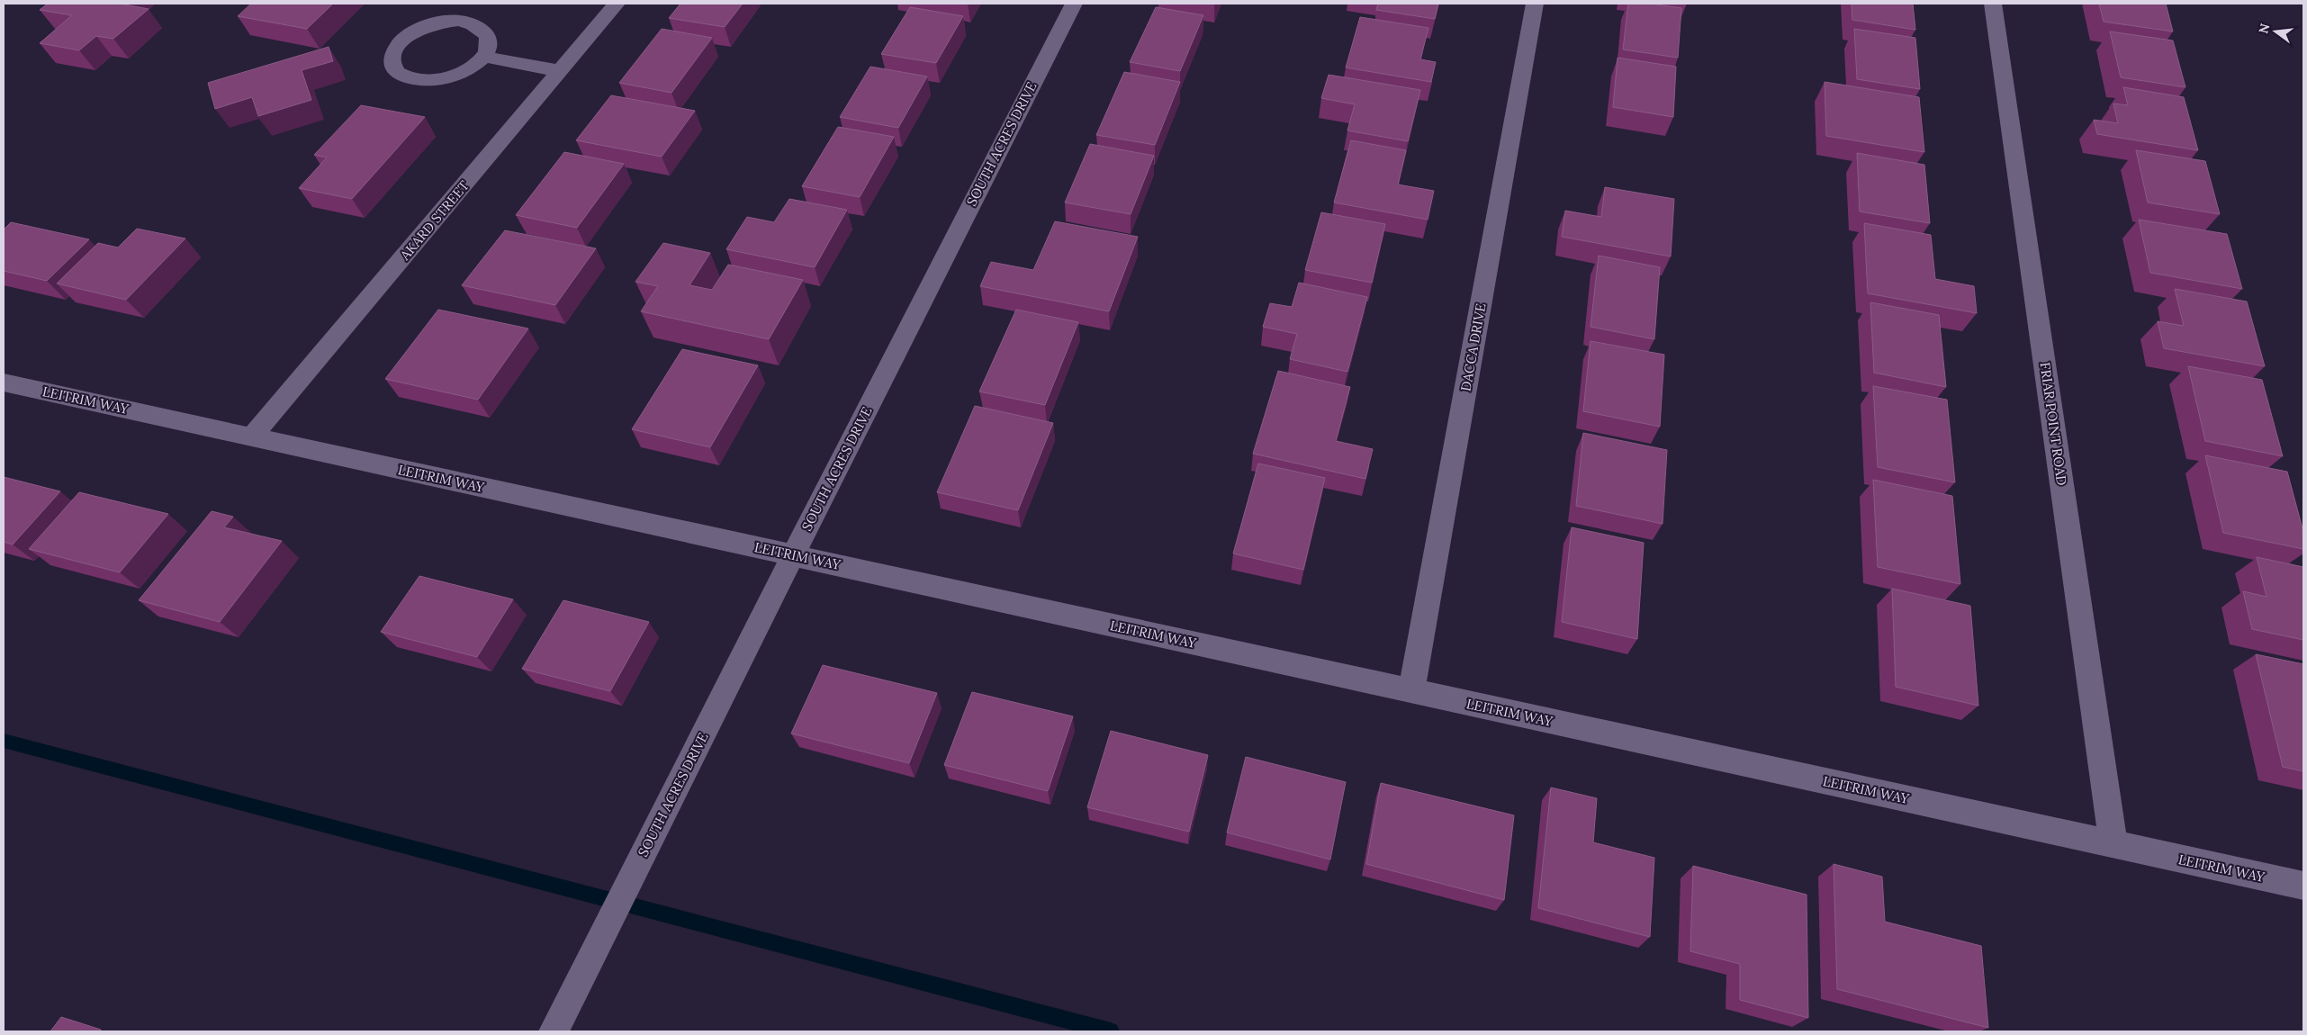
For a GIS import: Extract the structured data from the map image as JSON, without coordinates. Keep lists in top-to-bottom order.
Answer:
{
  "streets": {
    "street": [
      "SOUTH ACRES DRIVE",
      "AKARD STREET",
      "DACCA DRIVE",
      "LEITRIM WAY",
      "FRIAR POINT ROAD"
    ]
  },
  "crossings": [
    ["SOUTH ACRES DRIVE", "LEITRIM WAY"],
    ["AKARD STREET", "LEITRIM WAY"],
    ["DACCA DRIVE", "LEITRIM WAY"],
    ["LEITRIM WAY", "FRIAR POINT ROAD"]
  ],
  "north": "left"
}
